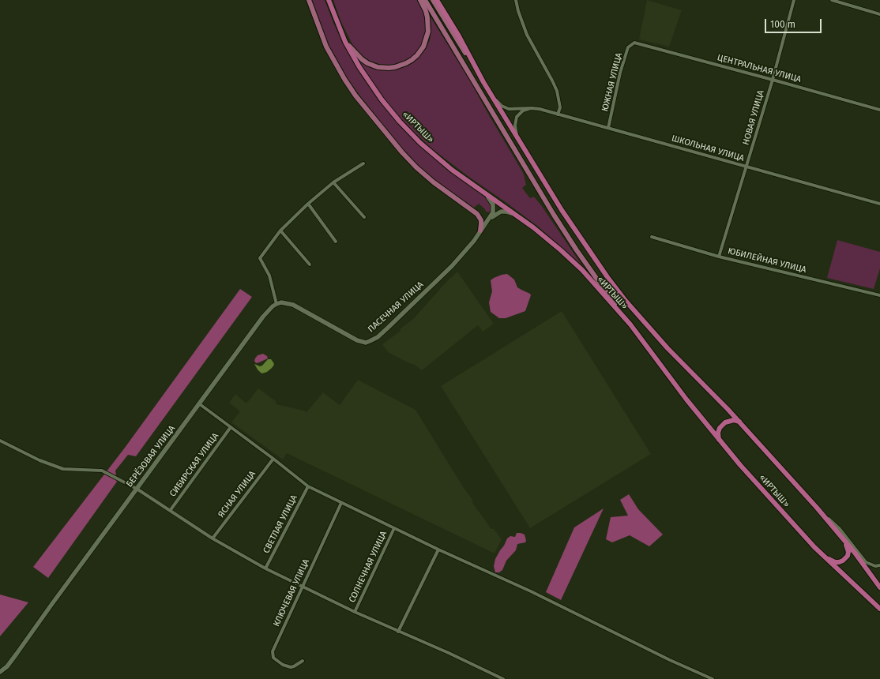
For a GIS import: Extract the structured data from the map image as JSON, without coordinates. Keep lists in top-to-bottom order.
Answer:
{
  "streets": {
    "highway": ["«ИРТЫШ»"],
    "main road": ["ПАСЕЧНАЯ УЛИЦА", "БЕРЁЗОВАЯ УЛИЦА"],
    "street": [
      "ЦЕНТРАЛЬНАЯ УЛИЦА",
      "ЮЖНАЯ УЛИЦА",
      "НОВАЯ УЛИЦА",
      "ШКОЛЬНАЯ УЛИЦА",
      "ЮБИЛЕЙНАЯ УЛИЦА",
      "СИБИРСКАЯ УЛИЦА",
      "ЯСНАЯ УЛИЦА",
      "СВЕТЛАЯ УЛИЦА",
      "СОЛНЕЧНАЯ УЛИЦА",
      "КЛЮЧЕВАЯ УЛИЦА"
    ]
  },
  "crossings": [
    ["ЦЕНТРАЛЬНАЯ УЛИЦА", "ЮЖНАЯ УЛИЦА"],
    ["ЦЕНТРАЛЬНАЯ УЛИЦА", "НОВАЯ УЛИЦА"],
    ["ЮЖНАЯ УЛИЦА", "ШКОЛЬНАЯ УЛИЦА"],
    ["НОВАЯ УЛИЦА", "ШКОЛЬНАЯ УЛИЦА"],
    ["НОВАЯ УЛИЦА", "ЮБИЛЕЙНАЯ УЛИЦА"],
    ["«ИРТЫШ»", "ШКОЛЬНАЯ УЛИЦА"],
    ["ПАСЕЧНАЯ УЛИЦА", "БЕРЁЗОВАЯ УЛИЦА"]
  ],
  "scale_bar": "100 m"
}
